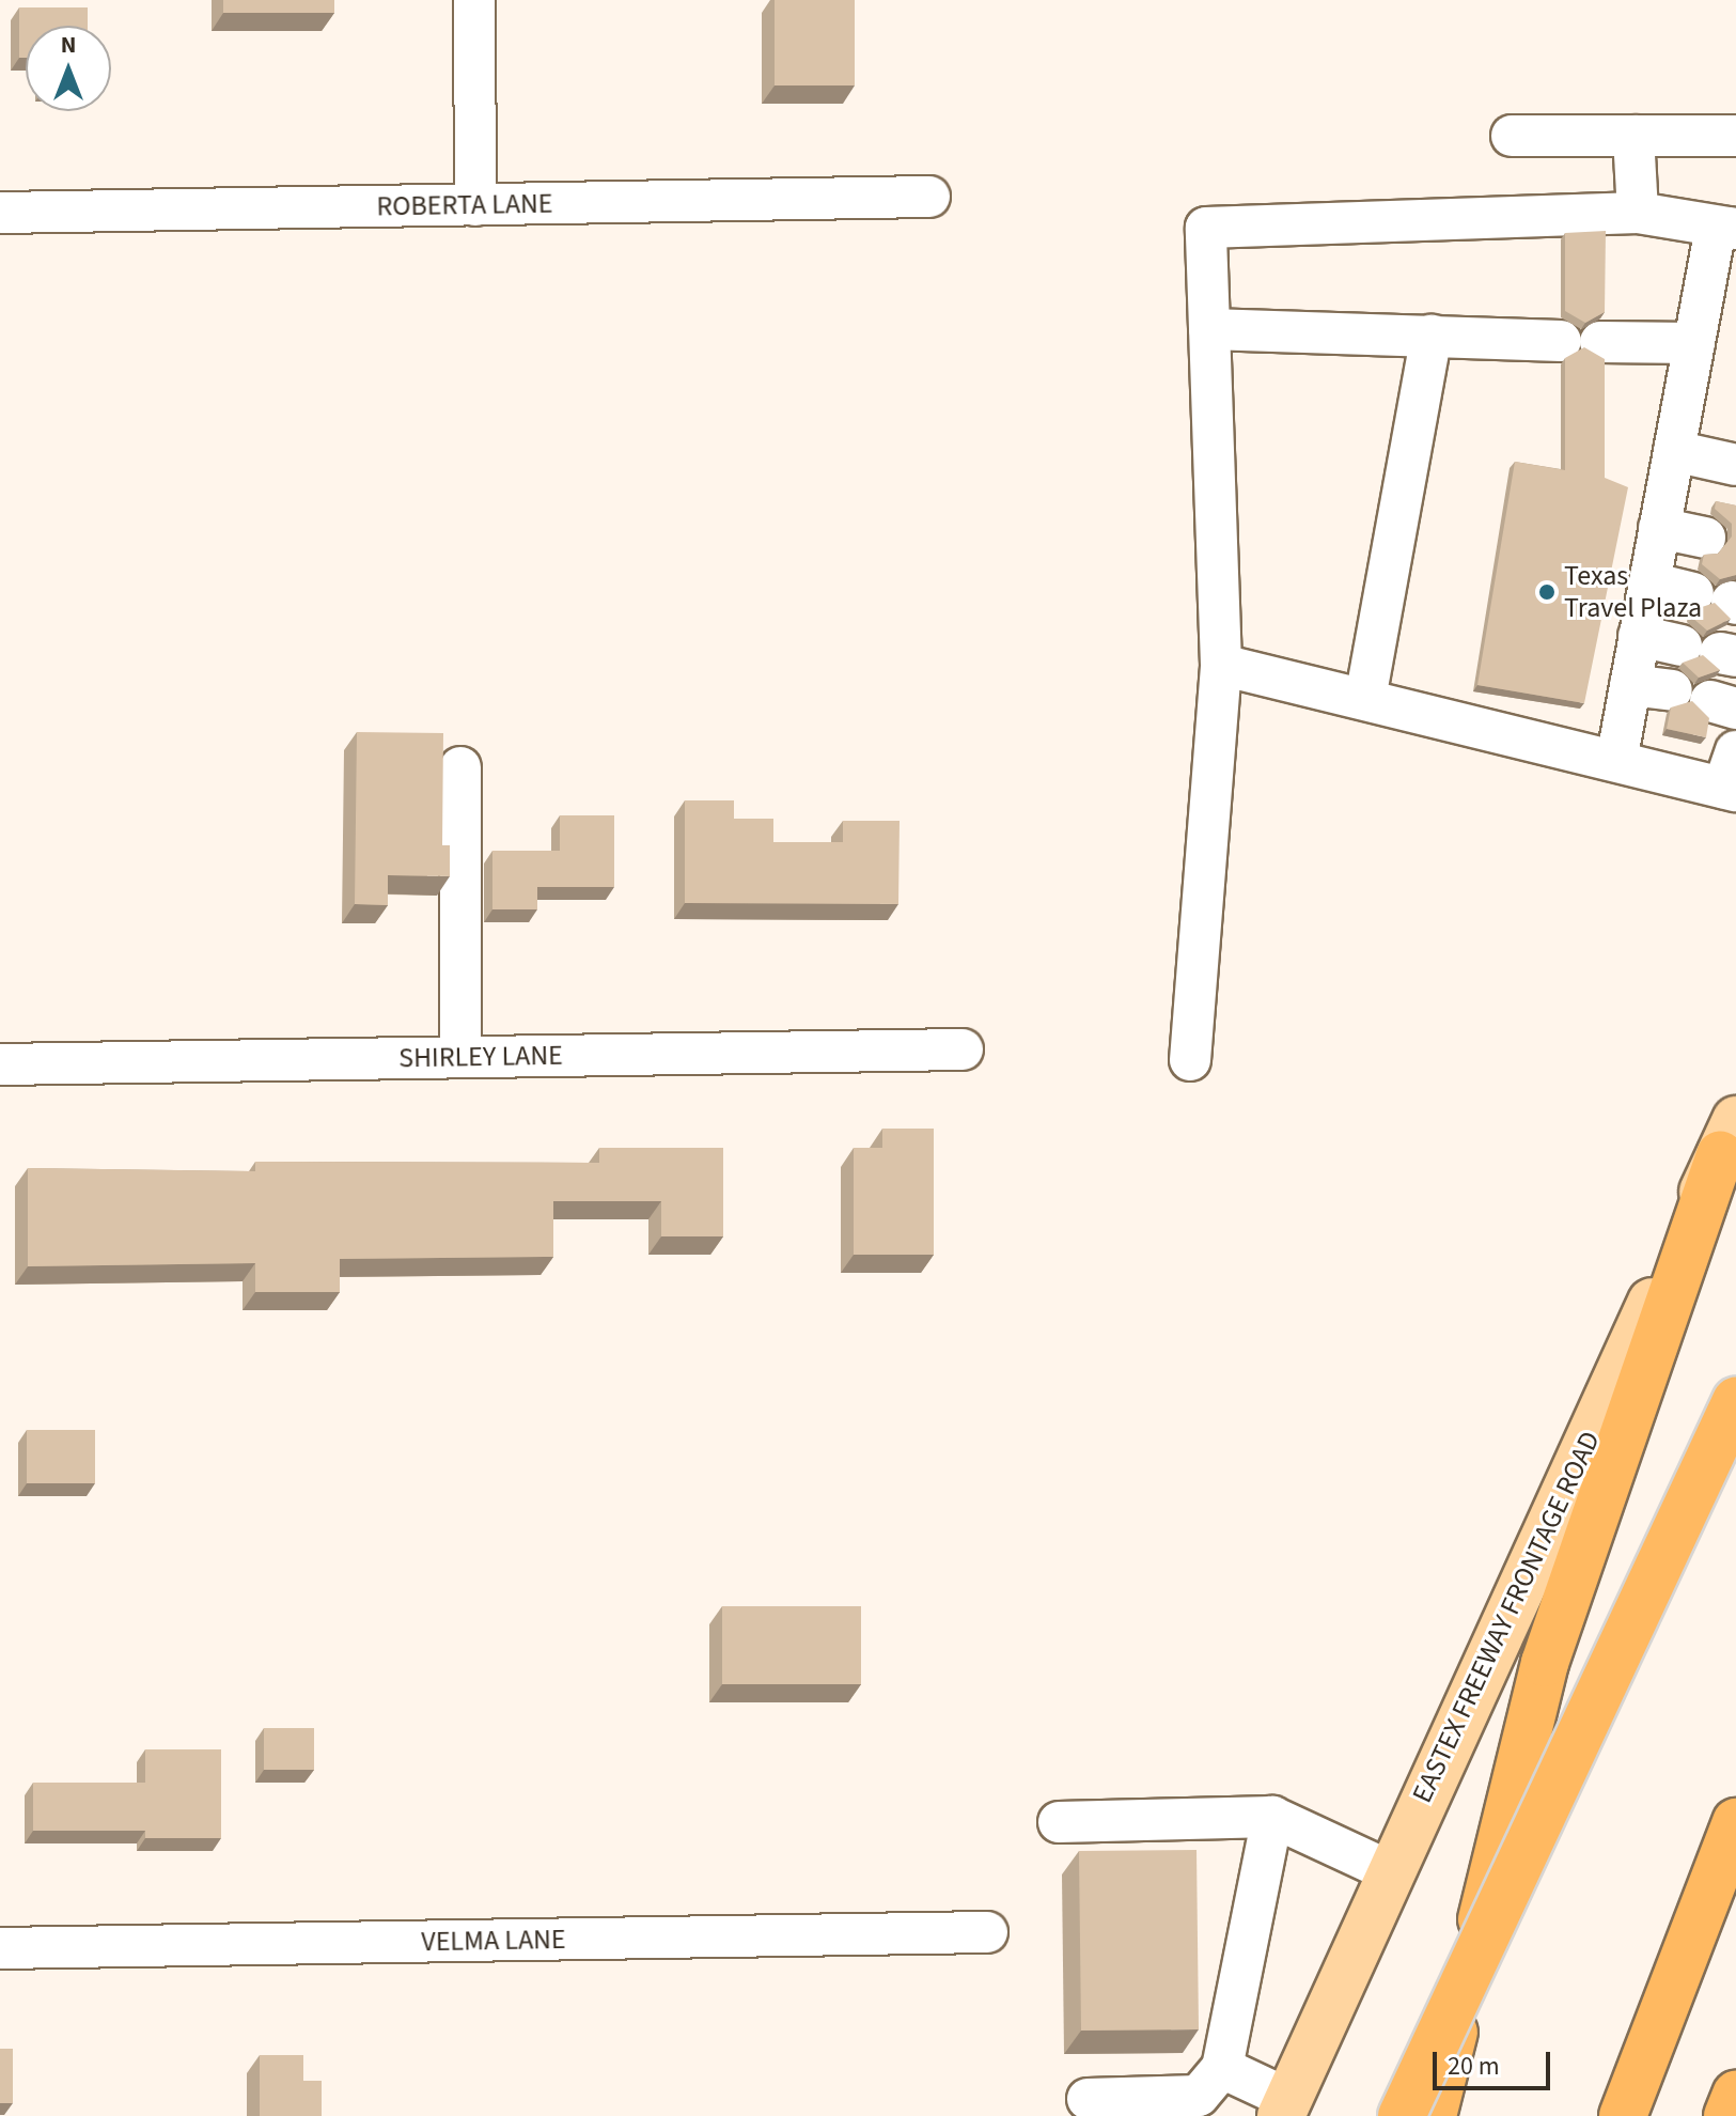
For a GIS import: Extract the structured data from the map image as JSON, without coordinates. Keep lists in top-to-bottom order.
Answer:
{
  "streets": {
    "main road": ["EASTEX FREEWAY FRONTAGE ROAD"],
    "street": ["ROBERTA LANE", "SHIRLEY LANE", "VELMA LANE"]
  },
  "places": ["Texas Travel Plaza"],
  "scale_bar": "20 m",
  "north": "top"
}
